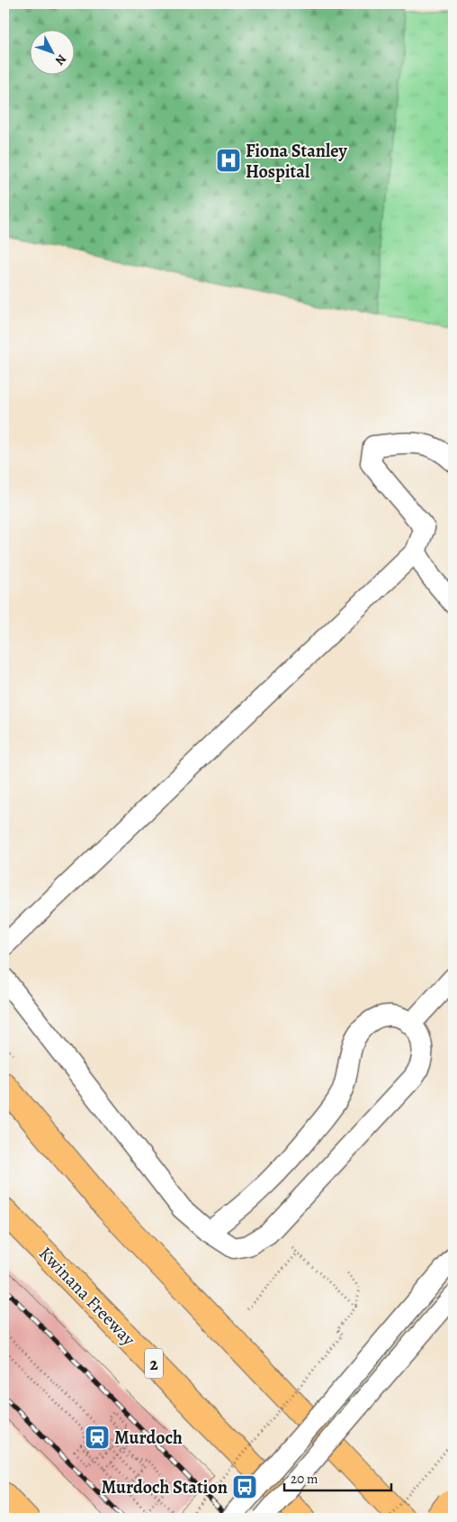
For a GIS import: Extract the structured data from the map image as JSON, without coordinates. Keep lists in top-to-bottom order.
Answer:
{
  "streets": {
    "highway": ["Kwinana Freeway", "2"]
  },
  "places": {
    "hospital": ["Fiona Stanley Hospital"],
    "station": ["Murdoch"],
    "bus stop": ["Murdoch Station"]
  },
  "scale_bar": "20 m",
  "north": "bottom right"
}
